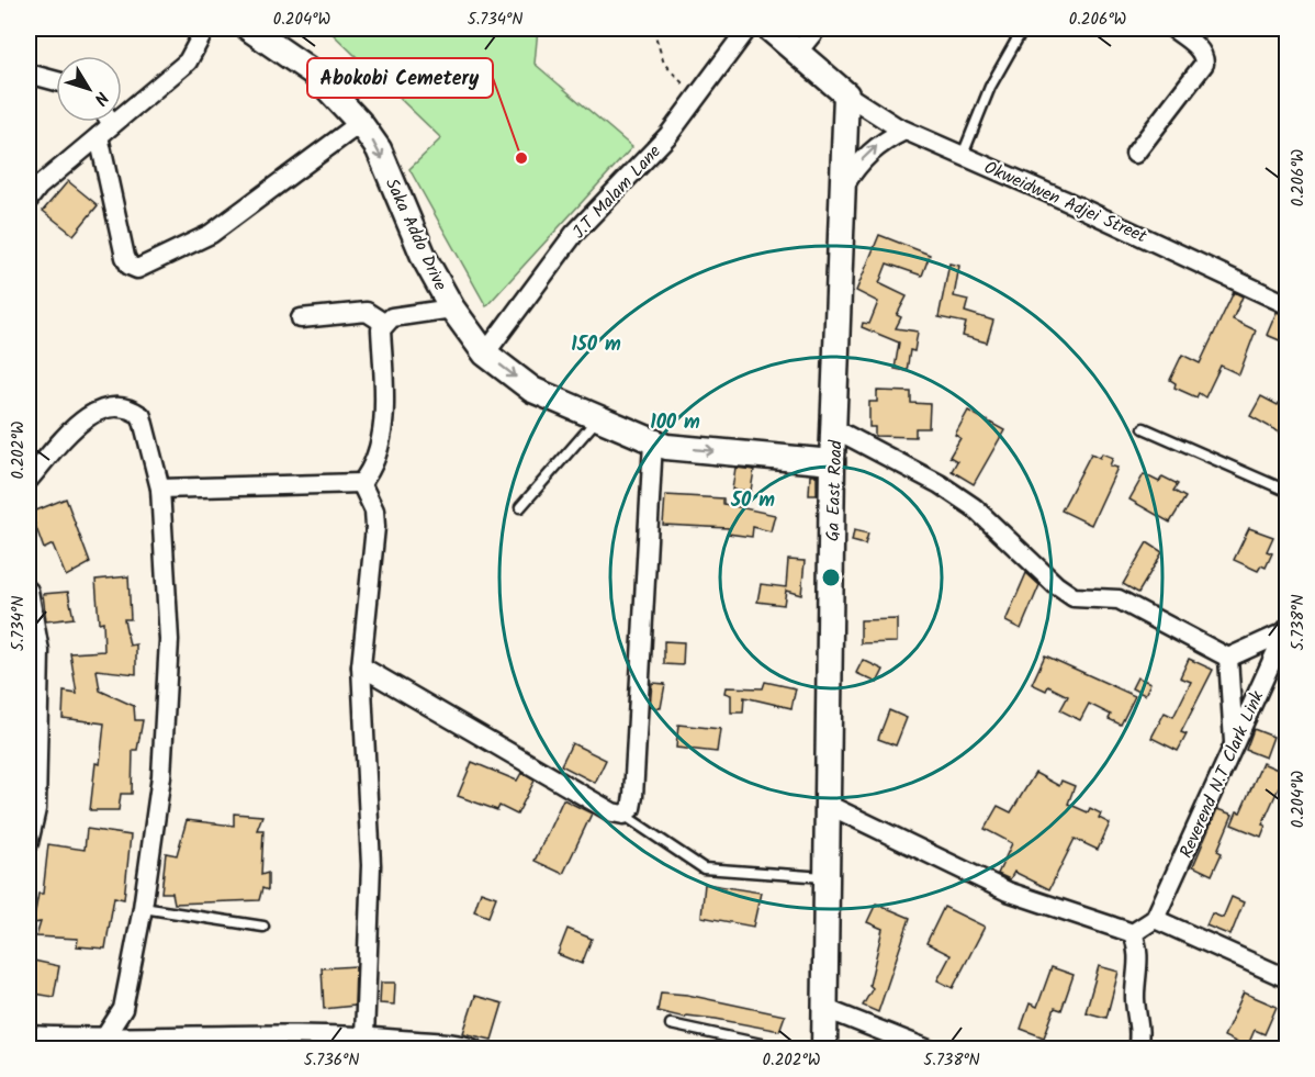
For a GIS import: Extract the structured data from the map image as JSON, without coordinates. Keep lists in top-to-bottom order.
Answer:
{
  "streets": {
    "street": [
      "J.T Malam Lane",
      "Okweidwen Adjei Street",
      "Saka Addo Drive",
      "Ga East Road",
      "Reverend N.T Clark Link"
    ]
  },
  "crossings": [
    ["J.T Malam Lane", "Saka Addo Drive"],
    ["Okweidwen Adjei Street", "Ga East Road"],
    ["Saka Addo Drive", "Ga East Road"]
  ],
  "one_way": ["Saka Addo Drive"],
  "places": ["Abokobi Cemetery"],
  "north": "bottom right",
  "coordinates": [
    "0.204°W",
    "5.734°N",
    "0.206°W",
    "0.202°W",
    "5.738°N",
    "5.736°N"
  ],
  "rings": ["150 m", "100 m", "50 m"]
}
